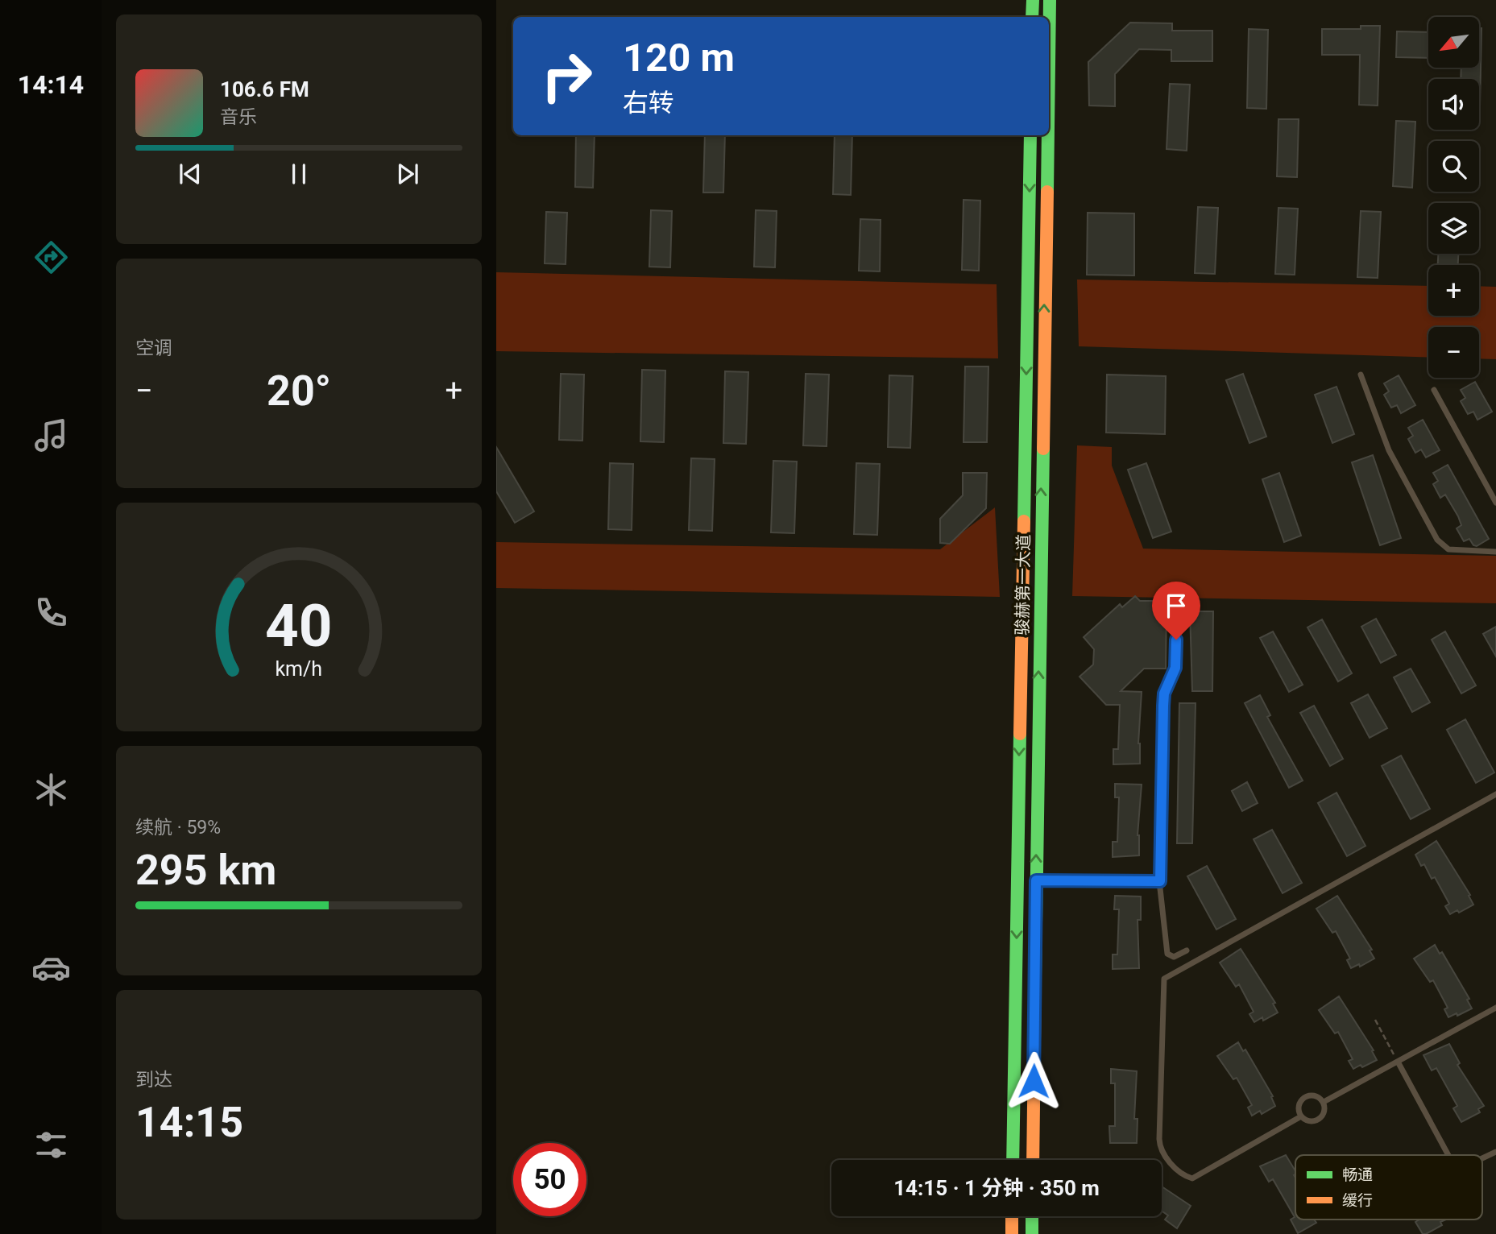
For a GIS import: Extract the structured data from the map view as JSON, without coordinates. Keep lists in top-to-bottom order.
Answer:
{
  "streets": {
    "main road": ["骏赫第一大道"]
  },
  "legend": ["畅通", "缓行"],
  "north": "bottom left",
  "page": {
    "tabs": "14:14",
    "map_buttons": ["+", "−"],
    "turn": ["120 m", "右转"],
    "song": ["106.6 FM", "音乐"],
    "tile": [
      "空调",
      ["续航 · 59%", "295 km"],
      ["到达", "14:15"]
    ],
    "heat": ["−", "20°", "+"],
    "limit": "50",
    "trip": "14:15 · 1 分钟 · 350 m",
    "gauge": ["40", "km/h"]
  }
}
